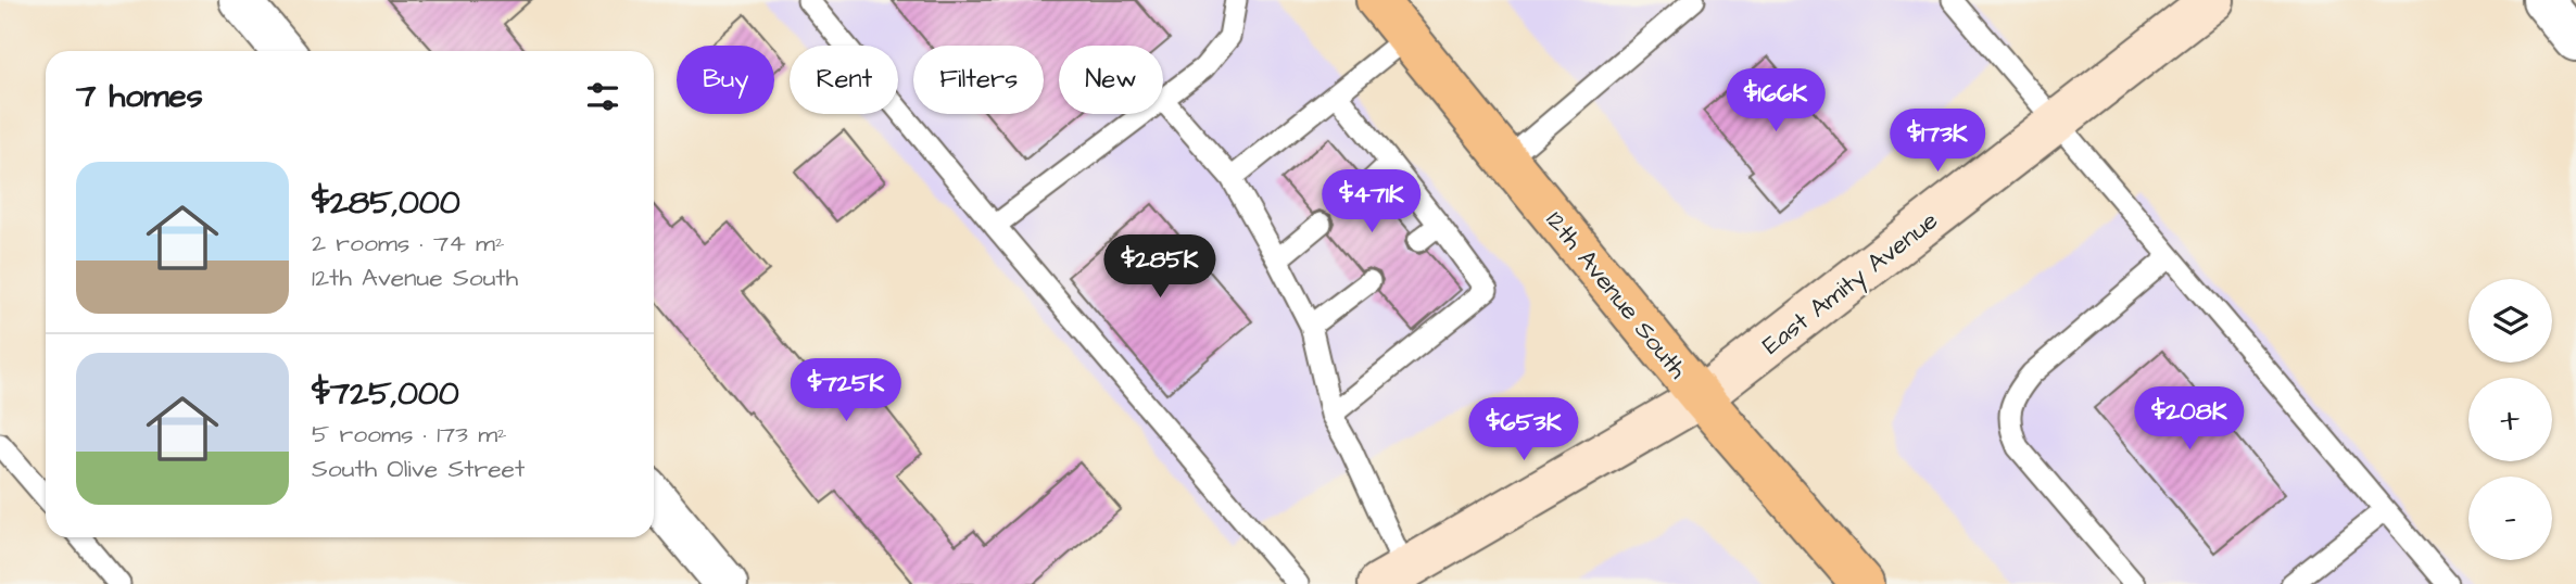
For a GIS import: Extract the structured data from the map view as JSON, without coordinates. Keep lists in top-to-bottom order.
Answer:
{
  "streets": {
    "main road": ["East Amity Avenue", "12th Avenue South"]
  },
  "crossings": [
    ["East Amity Avenue", "12th Avenue South"]
  ],
  "page": {
    "chip": [
      "Buy",
      "Rent",
      "Filters",
      "New"
    ],
    "heading": "7 homes",
    "price": [
      "$166K",
      "$173K",
      "$471K",
      "$285K",
      "$725K",
      "$208K",
      "$653K"
    ],
    "list": [
      {
        "name": "$285,000",
        "note": "2 rooms · 74 m² · 12th Avenue South"
      },
      {
        "name": "$725,000",
        "note": "5 rooms · 173 m² · South Olive Street"
      }
    ],
    "map_buttons": ["+", "−"]
  }
}
